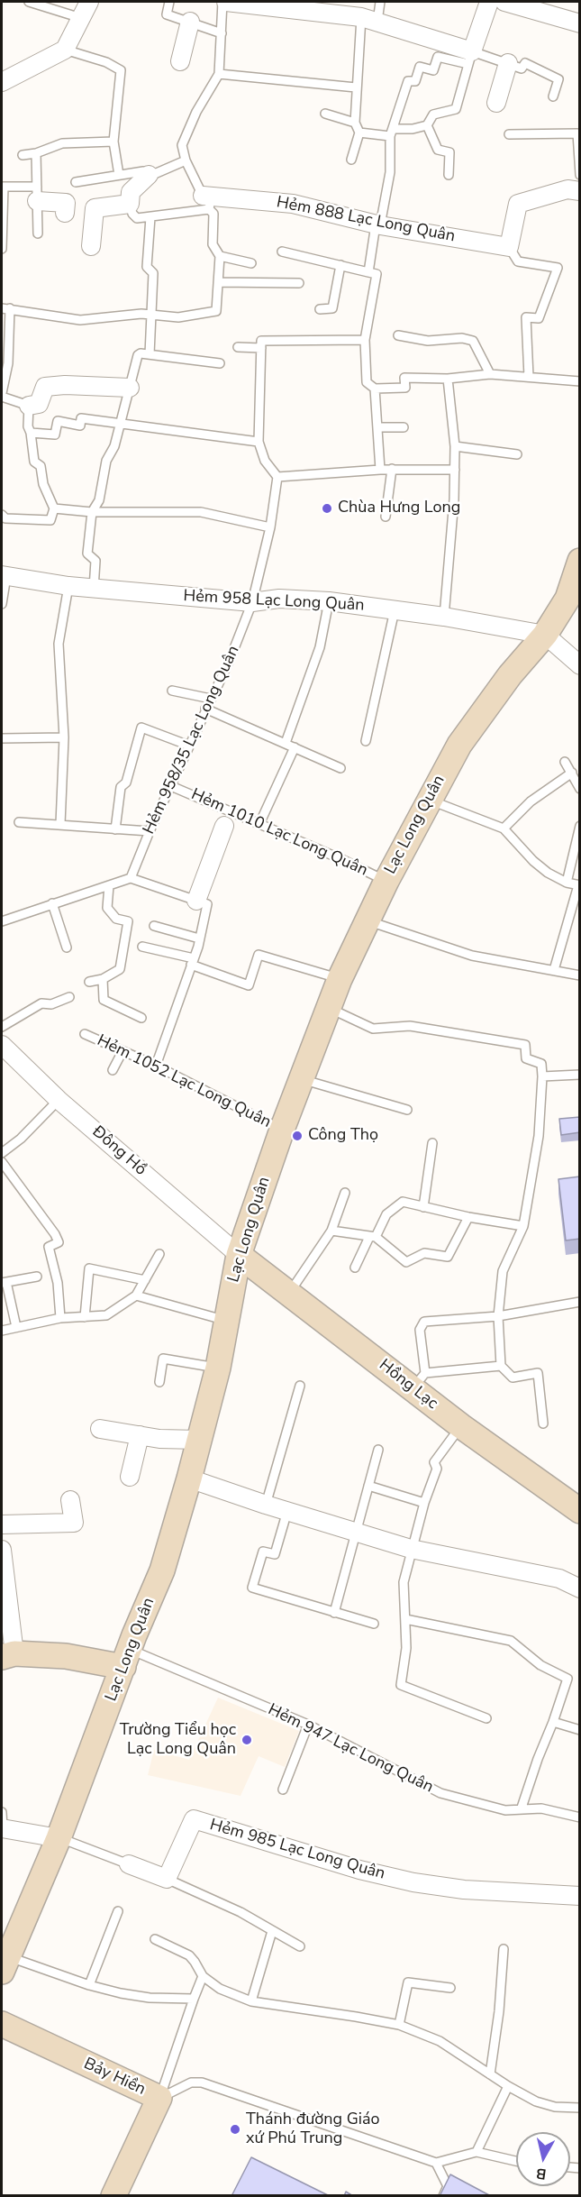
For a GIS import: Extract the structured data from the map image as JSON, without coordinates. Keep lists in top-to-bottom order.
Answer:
{
  "streets": {
    "main road": ["Lạc Long Quân", "Hồng Lạc", "Bảy Hiền"],
    "street": [
      "Hẻm 888 Lạc Long Quân",
      "Hẻm 958 Lạc Long Quân",
      "Đông Hồ",
      "Hẻm 985 Lạc Long Quân"
    ],
    "lane": [
      "Hẻm 958/35 Lạc Long Quân",
      "Hẻm 1010 Lạc Long Quân",
      "Hẻm 1052 Lạc Long Quân",
      "Hẻm 947 Lạc Long Quân"
    ]
  },
  "crossings": [
    ["Hẻm 958 Lạc Long Quân", "Hẻm 958/35 Lạc Long Quân"],
    ["Hẻm 958 Lạc Long Quân", "Lạc Long Quân"],
    ["Hẻm 958/35 Lạc Long Quân", "Hẻm 1010 Lạc Long Quân"],
    ["Lạc Long Quân", "Hẻm 1010 Lạc Long Quân"],
    ["Lạc Long Quân", "Hẻm 1052 Lạc Long Quân"],
    ["Lạc Long Quân", "Đông Hồ"],
    ["Lạc Long Quân", "Hồng Lạc"],
    ["Lạc Long Quân", "Hẻm 947 Lạc Long Quân"],
    ["Đông Hồ", "Hồng Lạc"]
  ],
  "places": [
    "Chùa Hưng Long",
    "Công Thọ",
    "Trường Tiểu học Lạc Long Quân",
    "Thánh đường Giáo xứ Phú Trung"
  ],
  "north": "bottom"
}
